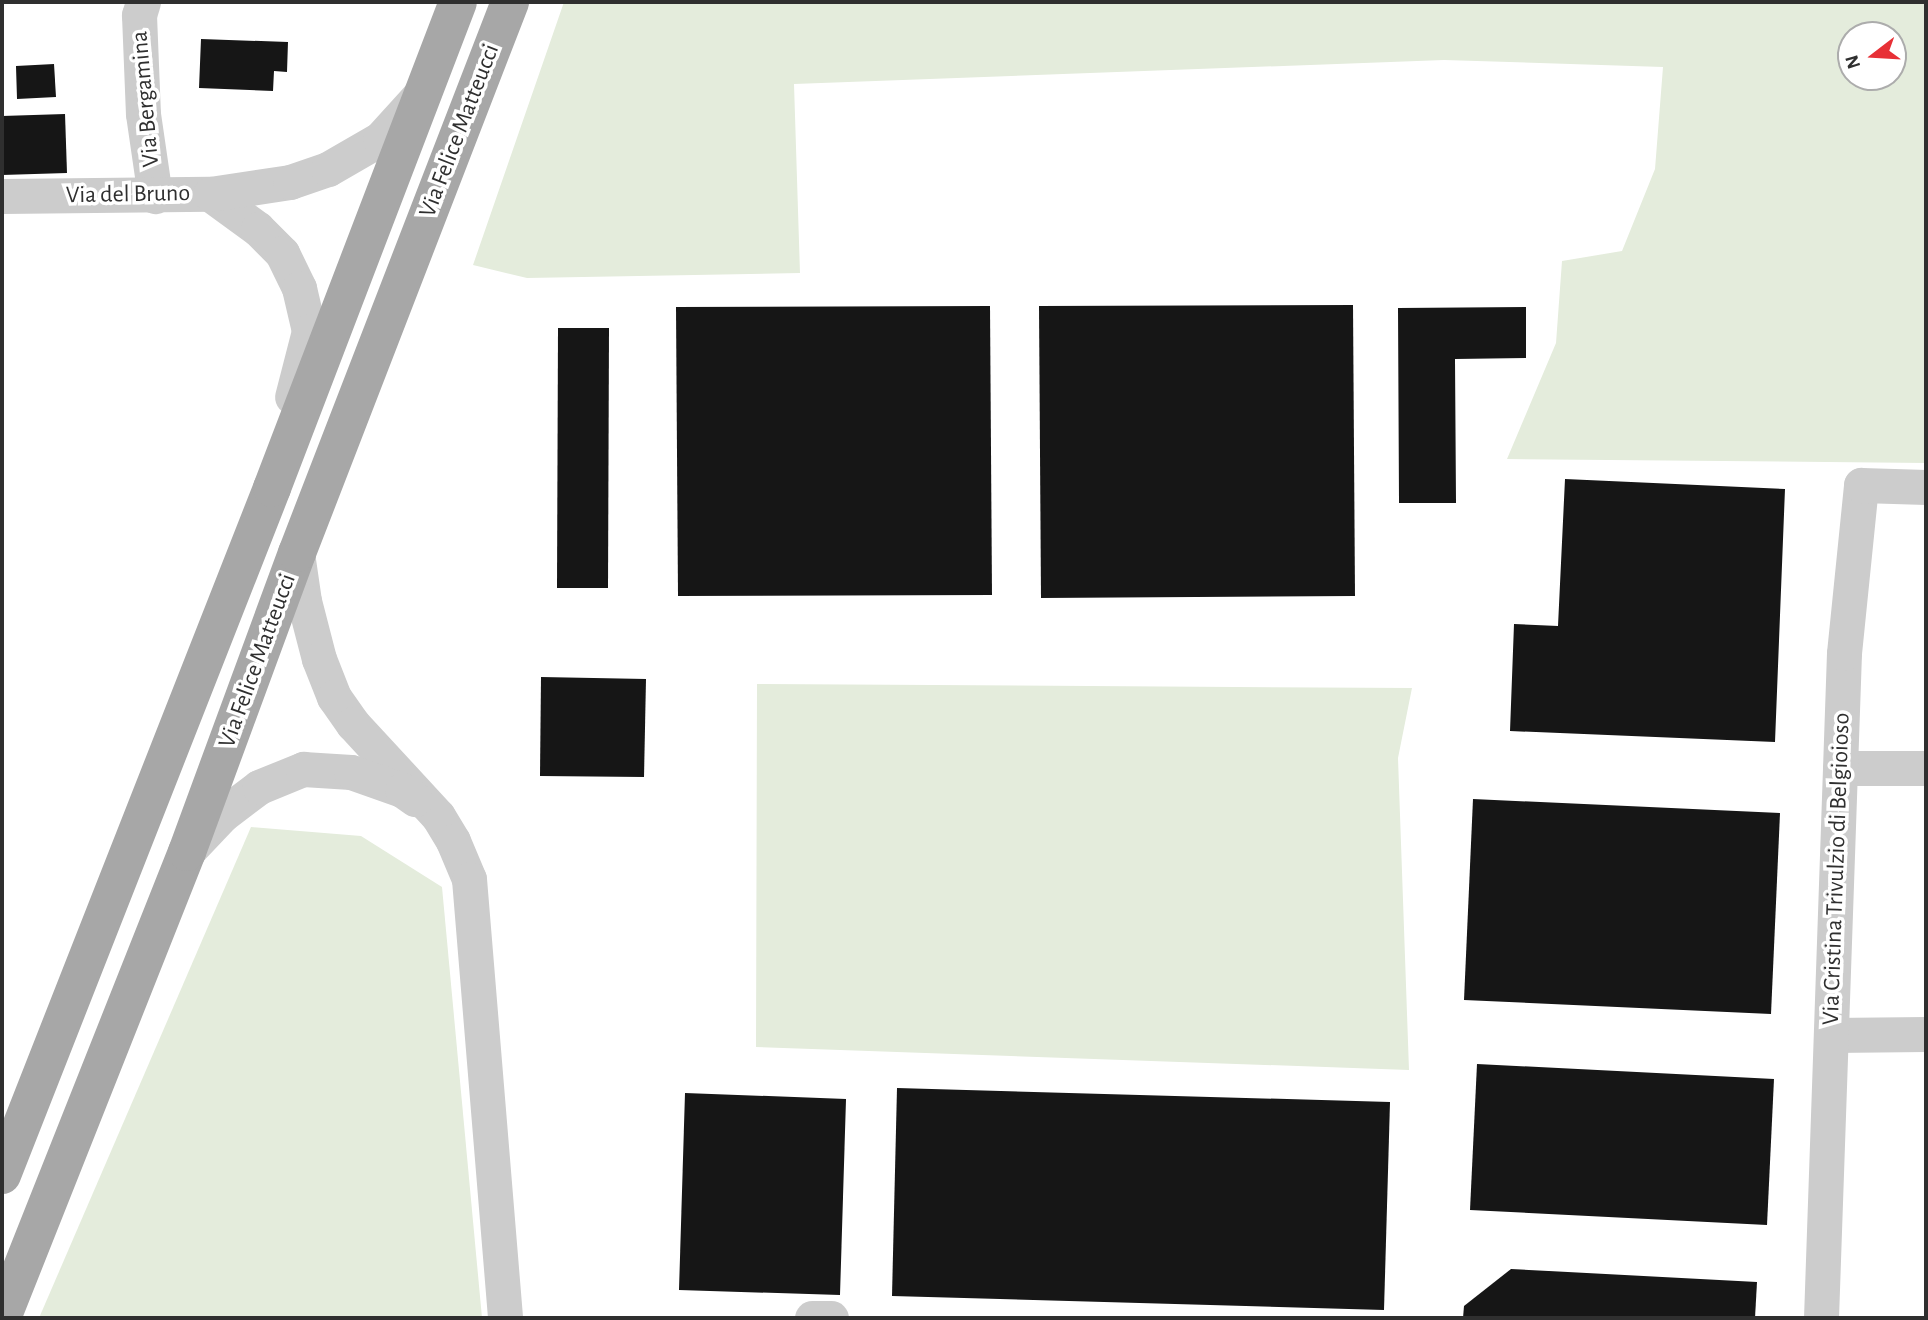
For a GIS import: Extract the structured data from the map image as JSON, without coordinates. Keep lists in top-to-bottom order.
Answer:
{
  "streets": {
    "main road": ["Via Felice Matteucci"],
    "street": ["Via Bergamina", "Via del Bruno", "Via Cristina Trivulzio di Belgioioso"]
  },
  "crossings": [
    ["Via Bergamina", "Via del Bruno"],
    ["Via Felice Matteucci", "Via del Bruno"]
  ],
  "north": "left"
}
